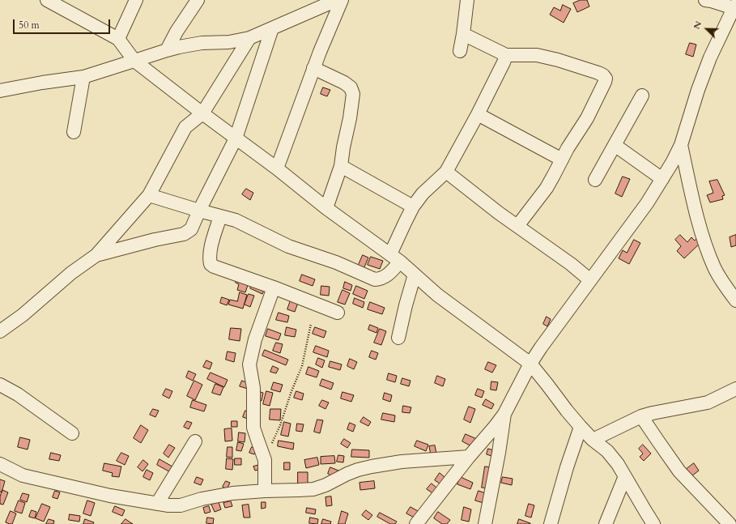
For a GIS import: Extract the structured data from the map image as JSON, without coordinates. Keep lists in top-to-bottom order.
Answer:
{
  "scale_bar": "50 m",
  "north": "top left"
}
